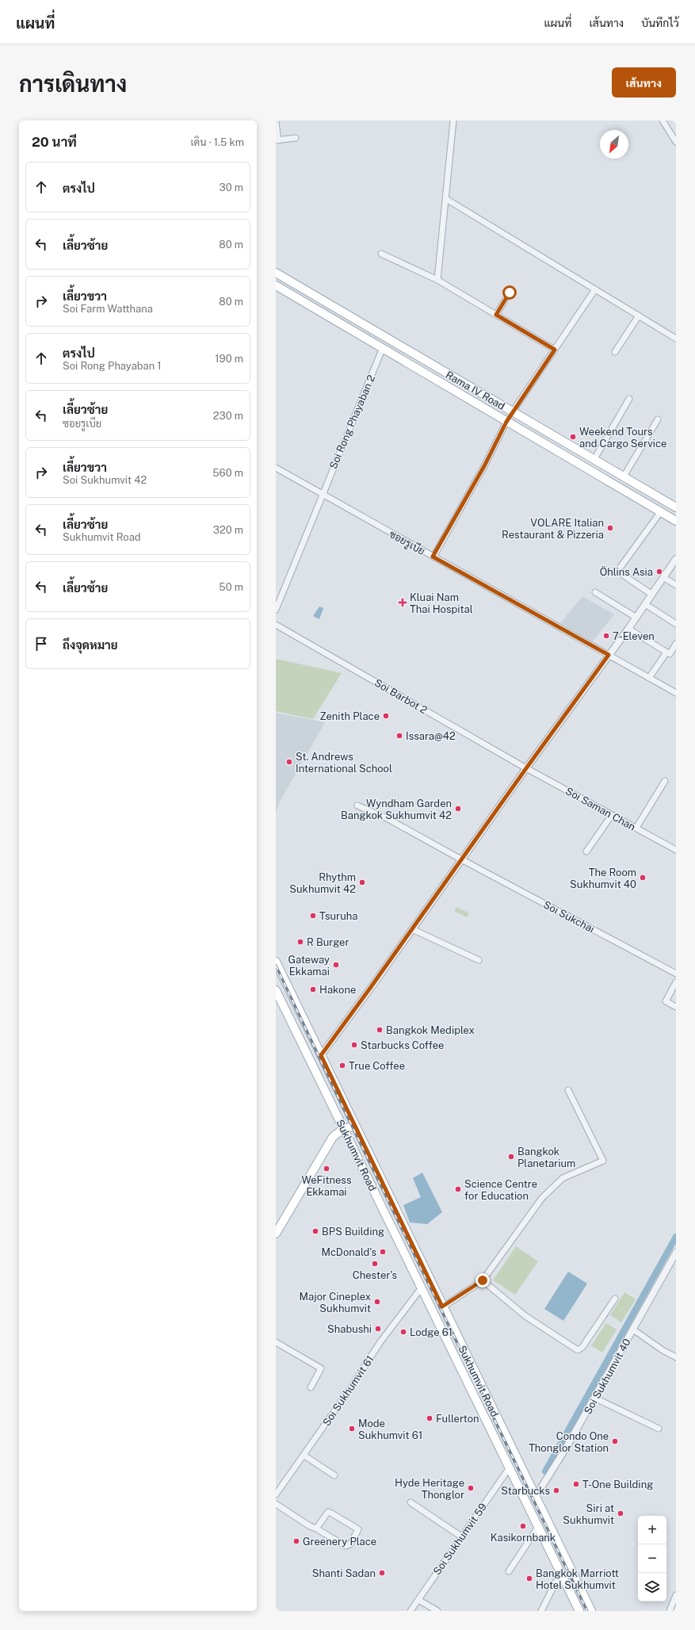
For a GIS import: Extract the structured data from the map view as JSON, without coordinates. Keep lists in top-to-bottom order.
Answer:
{
  "streets": {
    "main road": ["Rama IV Road", "Sukhumvit Road"],
    "street": [
      "Soi Rong Phayaban 2",
      "ซอยรูเบีย",
      "Soi Barbot 2",
      "Soi Saman Chan",
      "Soi Sukchai",
      "Soi Sukhumvit 40",
      "Soi Sukhumvit 61",
      "Soi Sukhumvit 59"
    ]
  },
  "crossings": [
    ["Rama IV Road", "Soi Rong Phayaban 2"],
    ["Soi Rong Phayaban 2", "ซอยรูเบีย"],
    ["Soi Barbot 2", "Soi Saman Chan"],
    ["Sukhumvit Road", "Soi Sukhumvit 40"],
    ["Sukhumvit Road", "Soi Sukhumvit 61"],
    ["Sukhumvit Road", "Soi Sukhumvit 59"]
  ],
  "places": {
    "other": [
      "Weekend Tours and Cargo Service",
      "VOLARE Italian Restaurant & Pizzeria",
      "Öhlins Asia",
      "7-Eleven",
      "Zenith Place",
      "Issara@42",
      "St. Andrews International School",
      "Wyndham Garden Bangkok Sukhumvit 42",
      "The Room Sukhumvit 40",
      "Rhythm Sukhumvit 42",
      "Tsuruha",
      "R Burger",
      "Gateway Ekkamai",
      "Hakone",
      "Bangkok Mediplex",
      "Starbucks Coffee",
      "True Coffee",
      "Bangkok Planetarium",
      "WeFitness Ekkamai",
      "Science Centre for Education",
      "BPS Building",
      "McDonald's",
      "Chester's",
      "Major Cineplex Sukhumvit",
      "Shabushi",
      "Lodge 61",
      "Fullerton",
      "Mode Sukhumvit 61",
      "Condo One Thonglor Station",
      "T-One Building",
      "Hyde Heritage Thonglor",
      "Starbucks",
      "Siri at Sukhumvit",
      "Kasikornbank",
      "Greenery Place",
      "Shanti Sadan",
      "Bangkok Marriott Hotel Sukhumvit"
    ],
    "health": ["Kluai Nam Thai Hospital"]
  },
  "north": "bottom left",
  "page": {
    "header": "แผนที่",
    "nav": ["แผนที่", "เส้นทาง", "บันทึกไว้"],
    "buttons": "เส้นทาง",
    "title": "การเดินทาง",
    "heading": ["20 นาที", "เดิน · 1.5 km"],
    "list": [
      ["ตรงไป", "30 m"],
      ["เลี้ยวซ้าย", "80 m"],
      ["เลี้ยวขวา", "Soi Farm Watthana", "80 m"],
      ["ตรงไป", "Soi Rong Phayaban 1", "190 m"],
      ["เลี้ยวซ้าย", "ซอยรูเบีย", "230 m"],
      ["เลี้ยวขวา", "Soi Sukhumvit 42", "560 m"],
      ["เลี้ยวซ้าย", "Sukhumvit Road", "320 m"],
      ["เลี้ยวซ้าย", "50 m"],
      "ถึงจุดหมาย"
    ],
    "map_buttons": ["+", "−"]
  }
}
